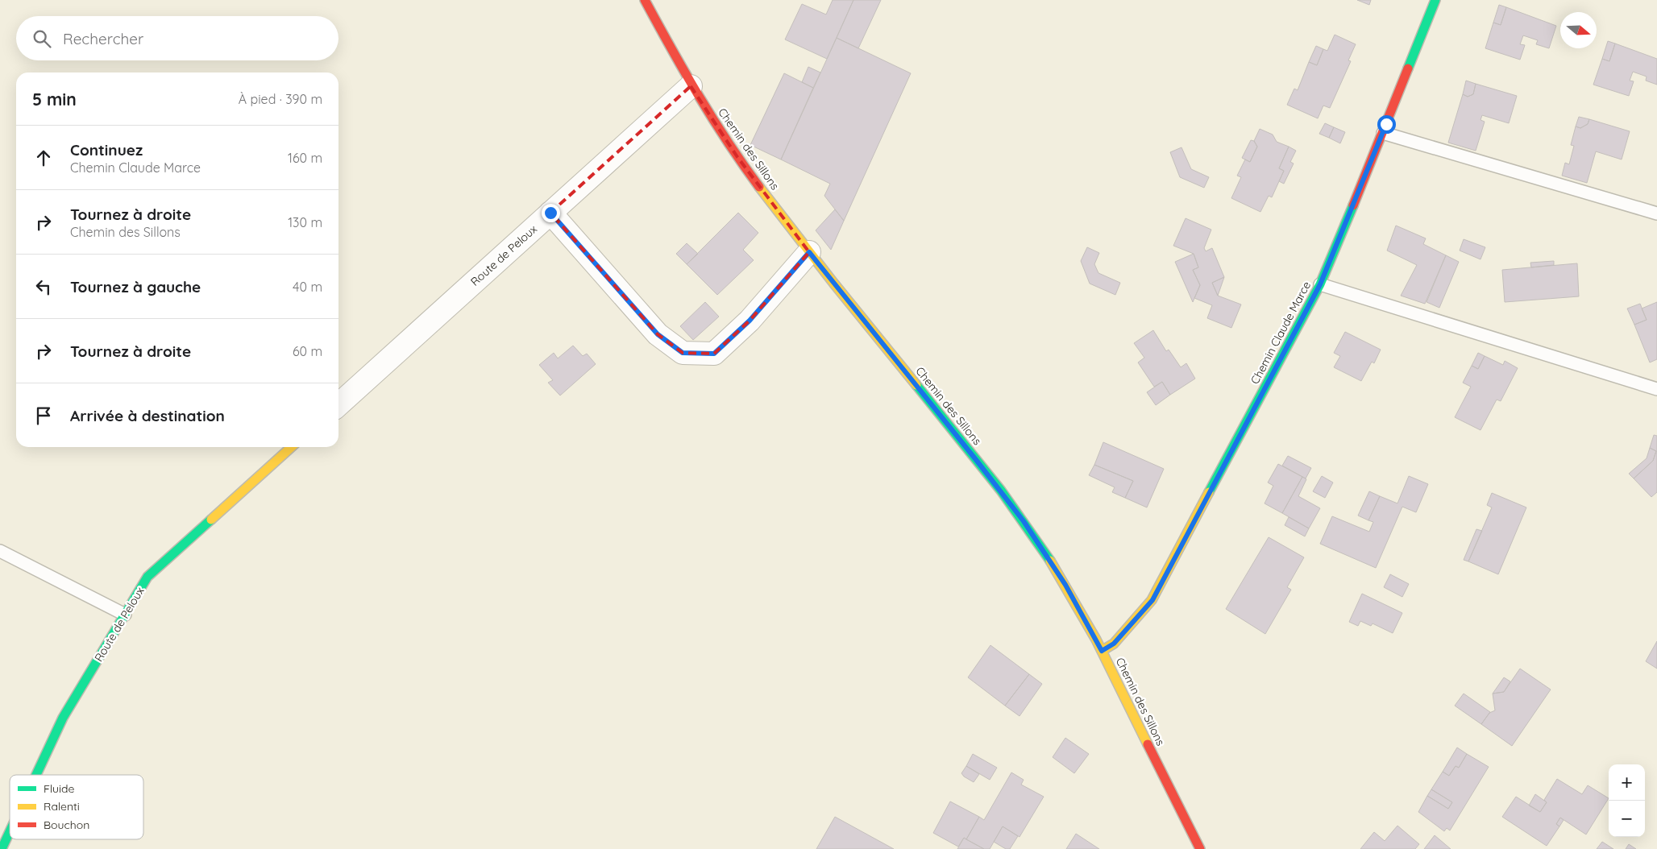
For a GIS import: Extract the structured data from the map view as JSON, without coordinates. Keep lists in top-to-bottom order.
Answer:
{
  "streets": {
    "street": ["Chemin des Sillons", "Route de Peloux", "Chemin Claude Marce"]
  },
  "crossings": [
    ["Chemin des Sillons", "Route de Peloux"],
    ["Chemin des Sillons", "Chemin Claude Marce"]
  ],
  "legend": ["Fluide", "Ralenti", "Bouchon"],
  "north": "right",
  "page": {
    "search": "Rechercher",
    "heading": ["5 min", "À pied · 390 m"],
    "list": [
      ["Continuez", "Chemin Claude Marce", "160 m"],
      ["Tournez à droite", "Chemin des Sillons", "130 m"],
      ["Tournez à gauche", "40 m"],
      ["Tournez à droite", "60 m"],
      "Arrivée à destination"
    ],
    "map_buttons": ["+", "−"]
  }
}
